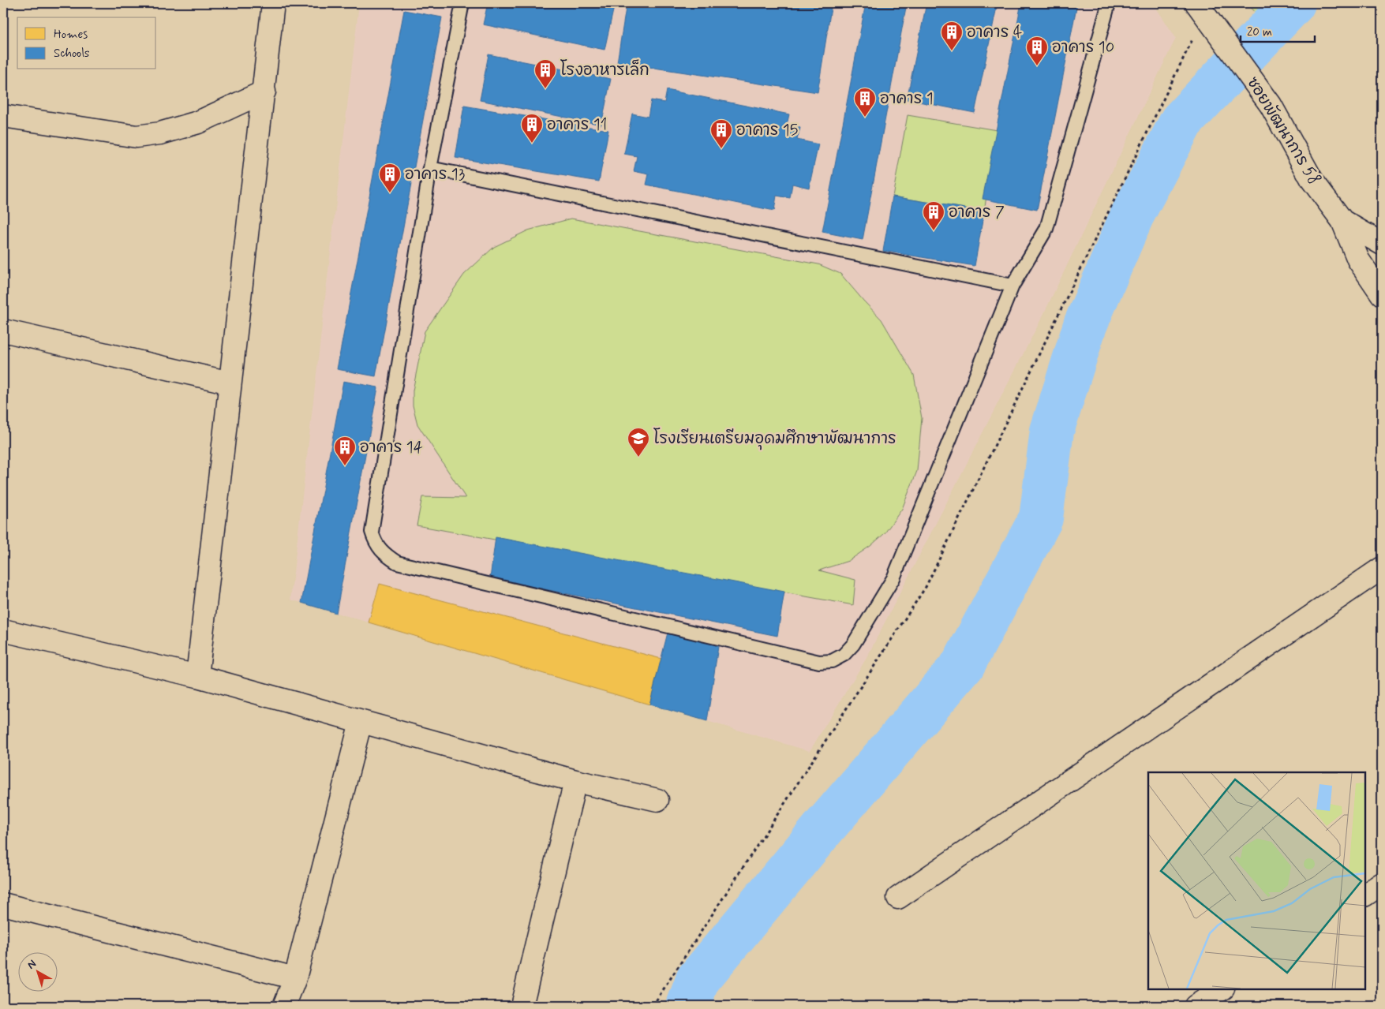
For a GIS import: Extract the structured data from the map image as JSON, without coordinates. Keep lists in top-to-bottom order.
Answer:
{
  "streets": {
    "street": ["ซอยพัฒนาการ 58"]
  },
  "places": {
    "building": [
      "อาคาร 4",
      "อาคาร 10",
      "โรงอาหารเล็ก",
      "อาคาร 1",
      "อาคาร 11",
      "อาคาร 15",
      "อาคาร 13",
      "อาคาร 7",
      "อาคาร 14"
    ],
    "school or university": ["โรงเรียนเตรียมอุดมศึกษาพัฒนาการ"]
  },
  "legend": ["Homes", "Schools"],
  "scale_bar": "20 m",
  "north": "top left"
}
